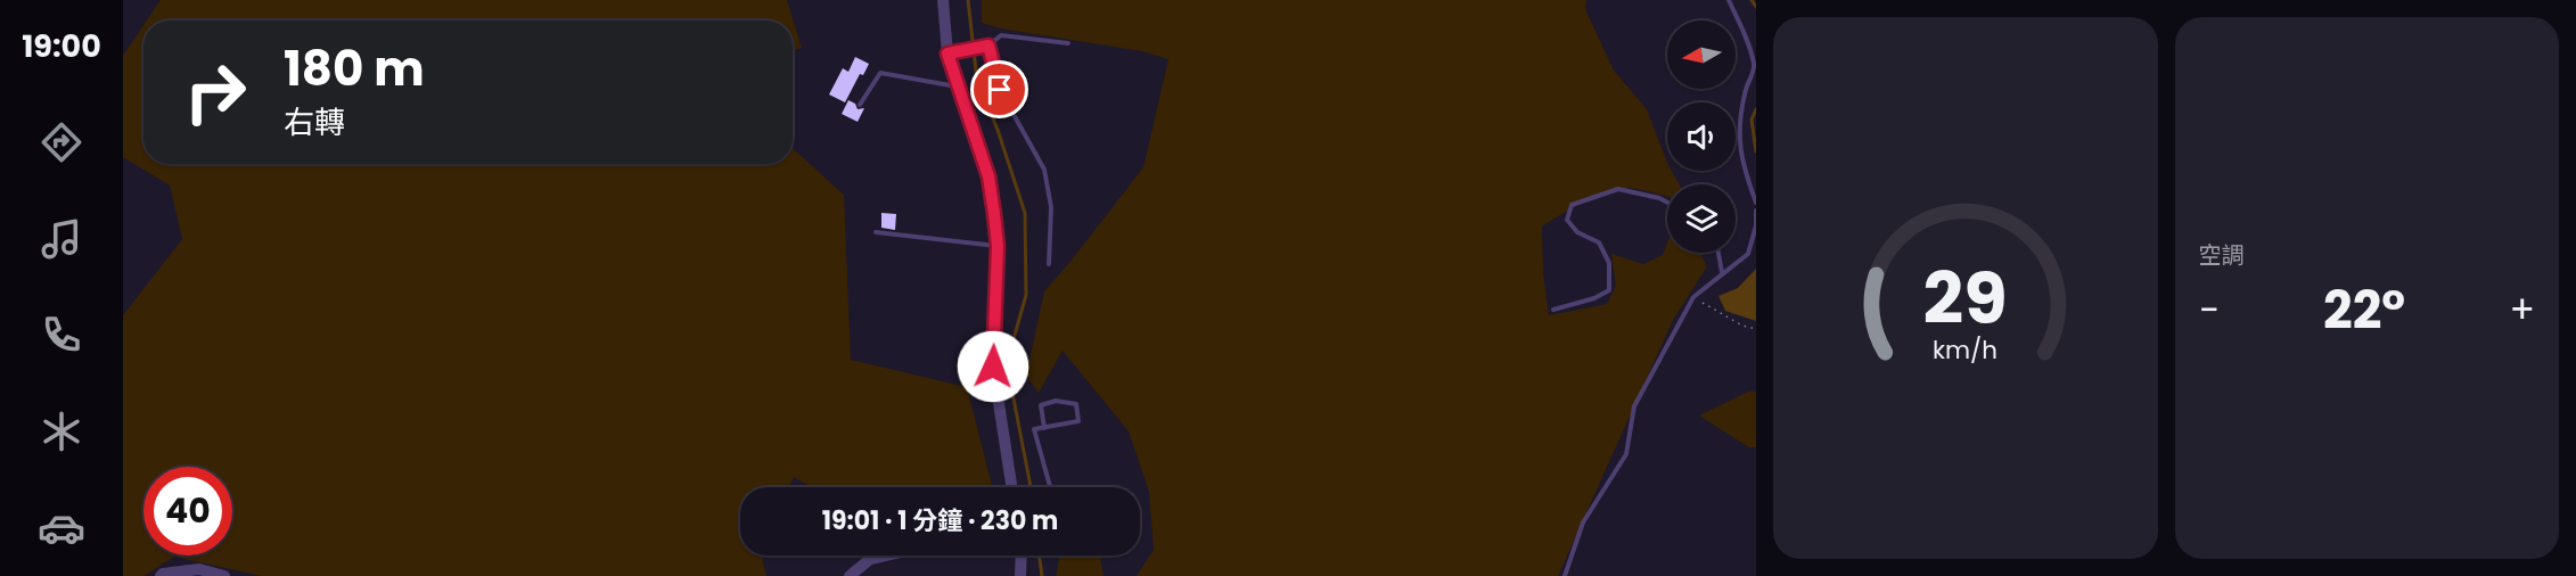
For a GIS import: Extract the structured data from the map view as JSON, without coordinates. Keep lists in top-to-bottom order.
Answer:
{
  "north": "left",
  "page": {
    "tabs": "19:00",
    "tile": "空調",
    "turn": ["180 m", "右轉"],
    "heat": ["−", "22°", "+"],
    "limit": "40",
    "trip": "19:01 · 1 分鐘 · 230 m",
    "gauge": ["29", "km/h"]
  }
}
